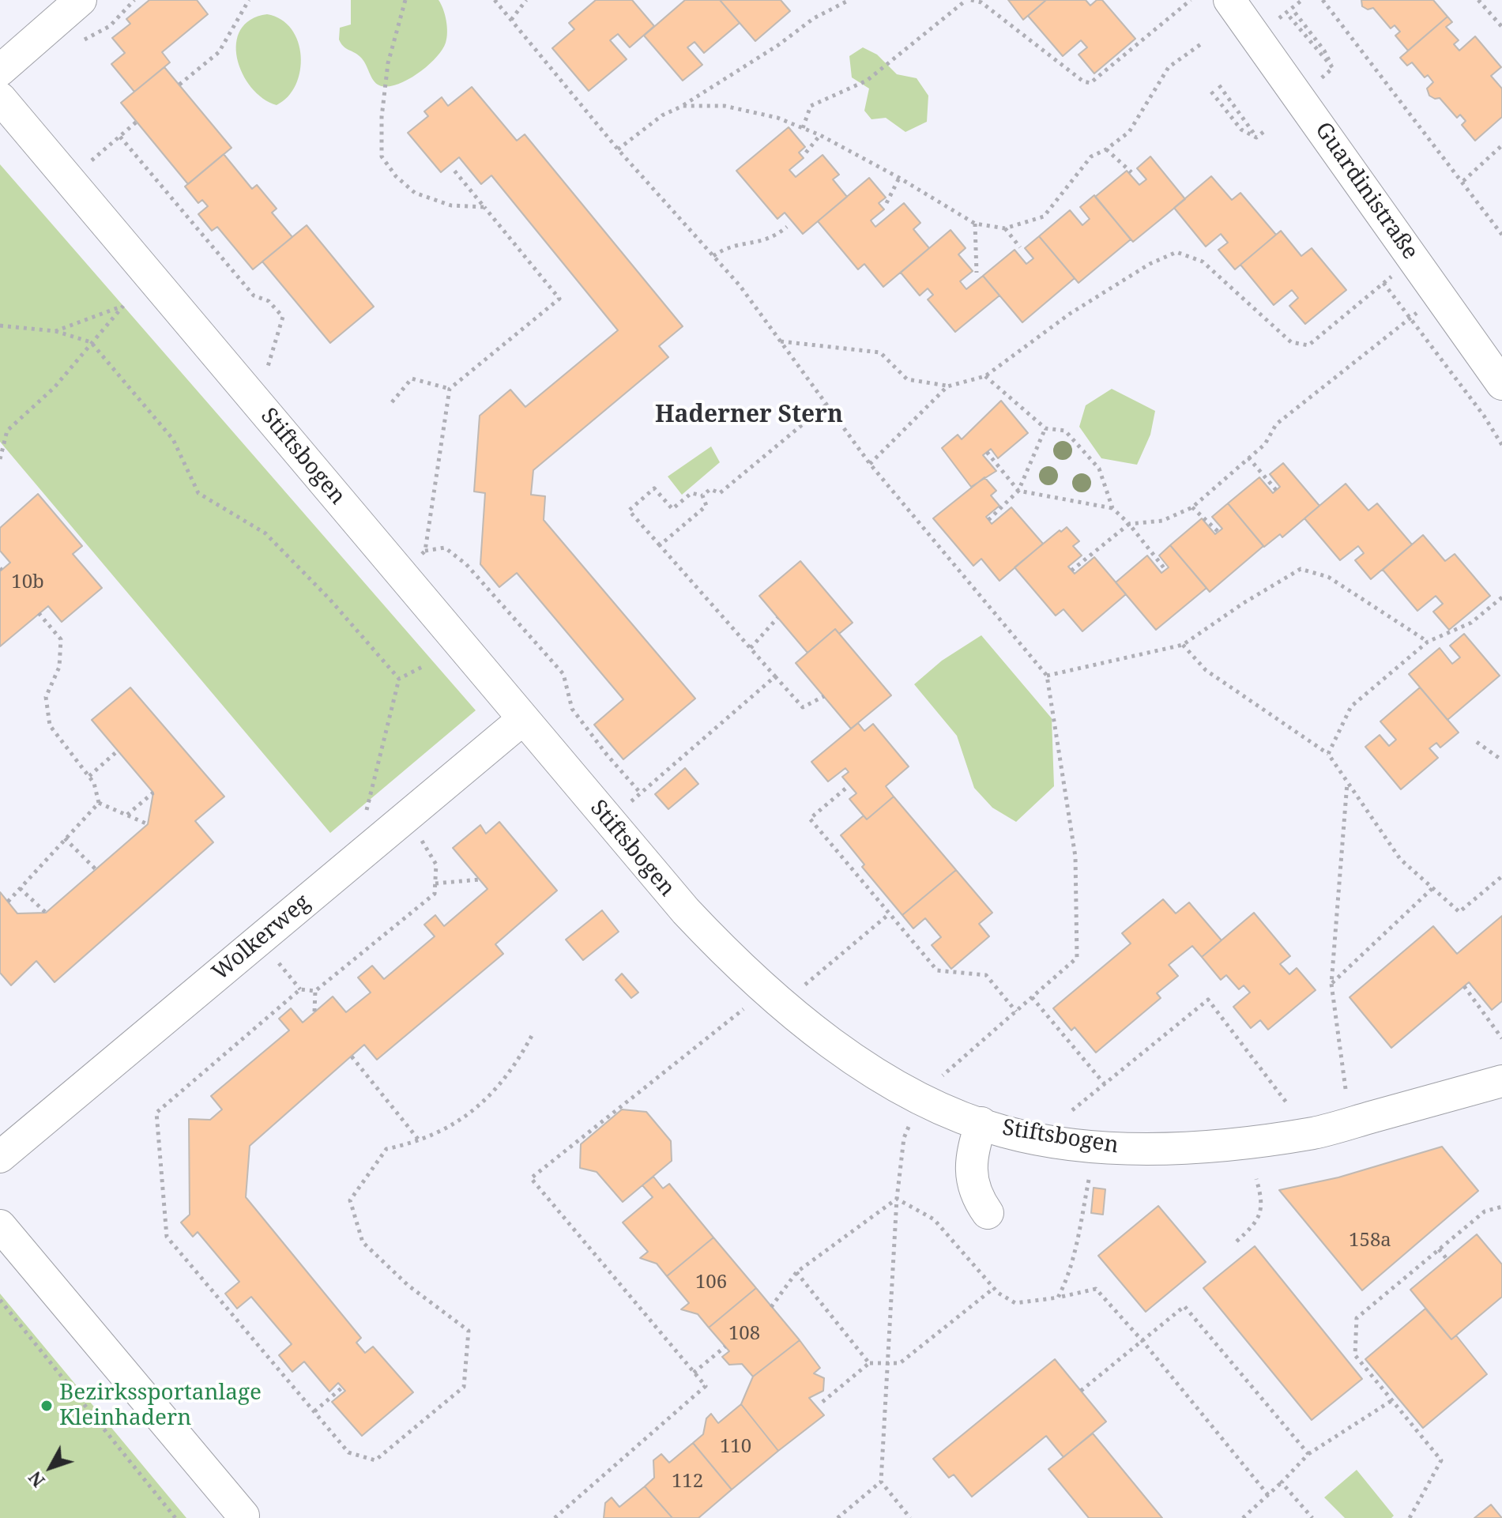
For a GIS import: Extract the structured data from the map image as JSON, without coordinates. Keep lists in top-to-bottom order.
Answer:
{
  "streets": {
    "street": ["Guardinistraße", "Stiftsbogen", "Wolkerweg"]
  },
  "crossings": [
    ["Stiftsbogen", "Wolkerweg"]
  ],
  "districts": ["Haderner Stern"],
  "places": ["Bezirkssportanlage Kleinhadern"],
  "house_numbers": [
    "10b",
    "158a",
    "106",
    "108",
    "110",
    "112"
  ],
  "north": "bottom left"
}
